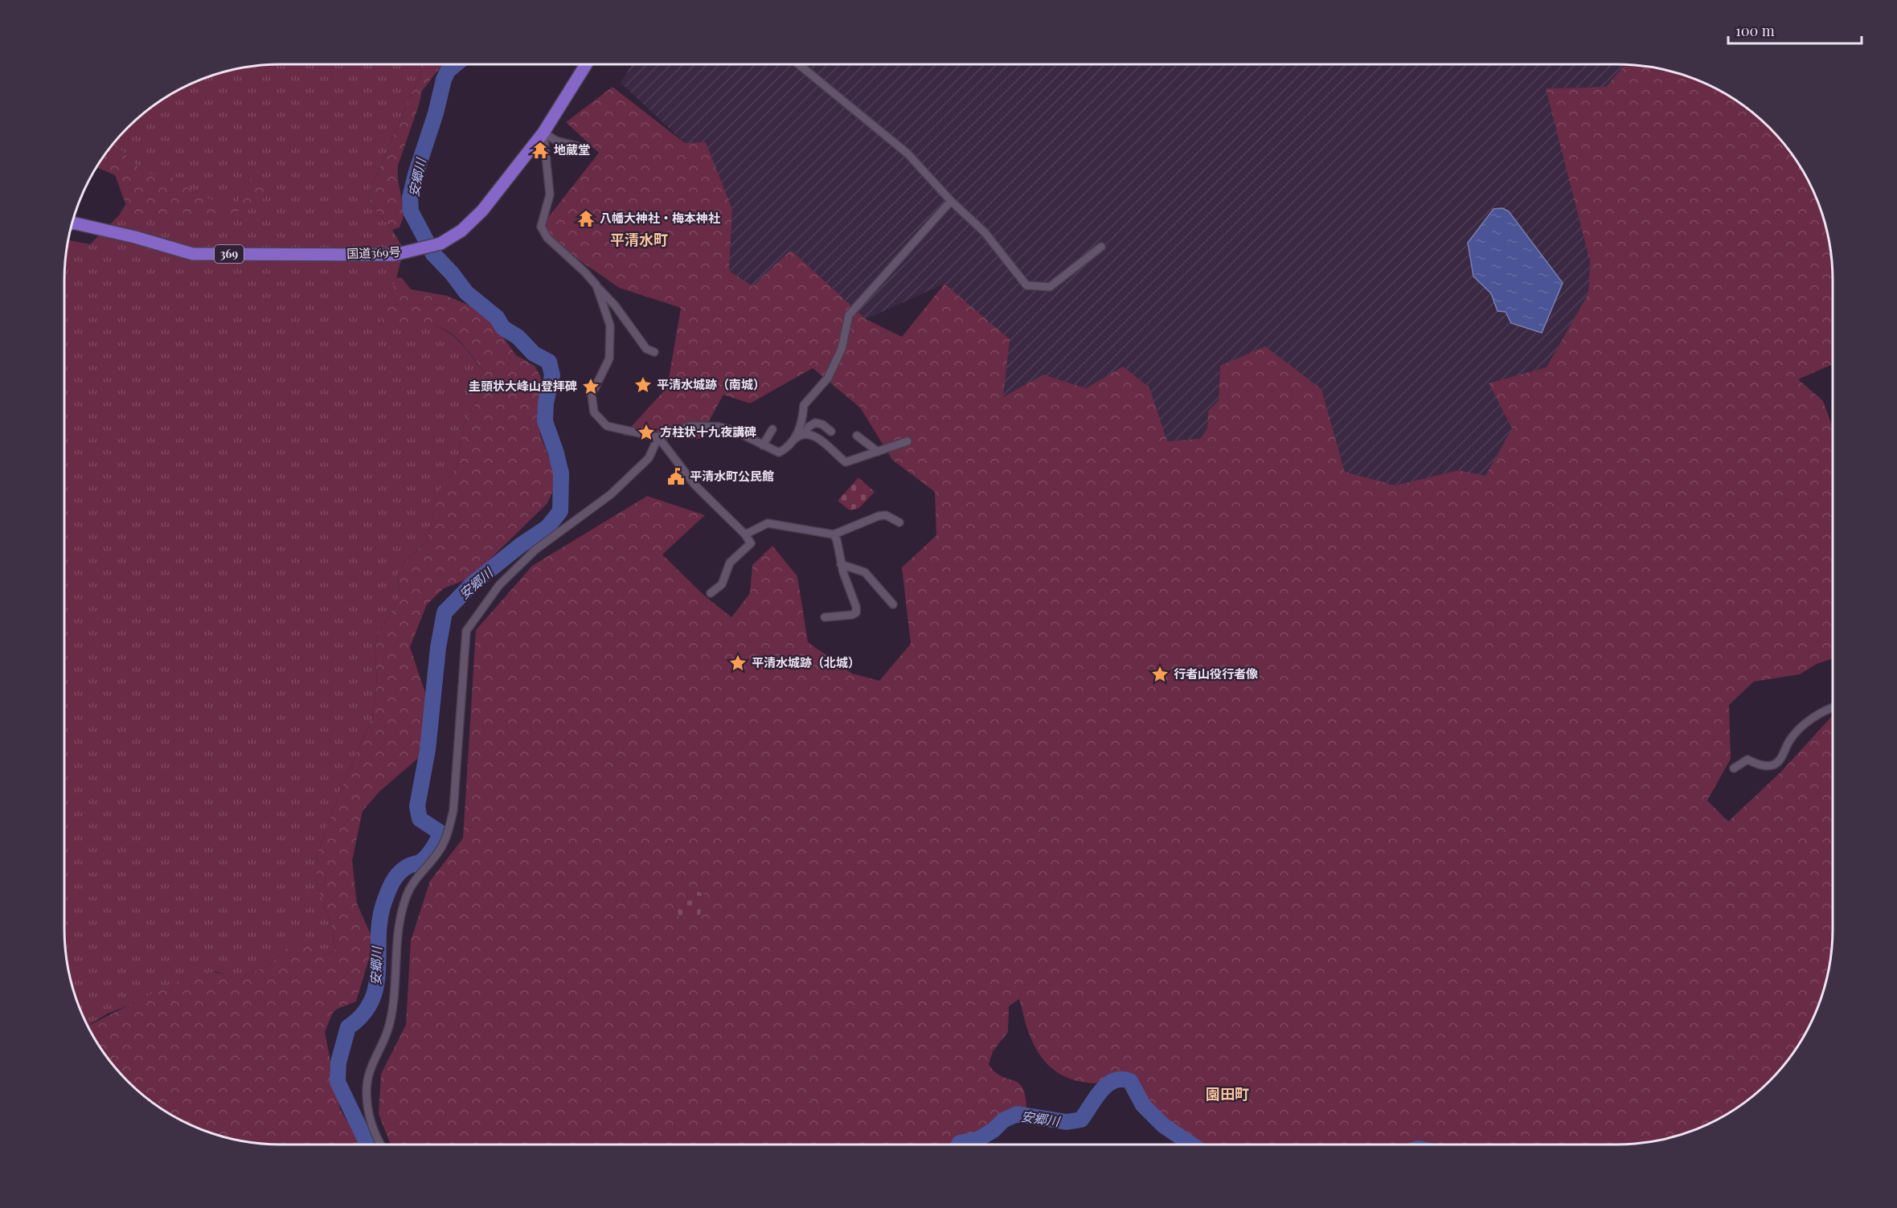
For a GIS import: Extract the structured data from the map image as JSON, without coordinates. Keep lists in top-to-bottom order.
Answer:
{
  "streets": {
    "highway": ["国道369号", "369"]
  },
  "districts": ["平清水町", "園田町"],
  "water": ["安郷川"],
  "places": {
    "temple": ["地蔵堂", "八幡大神社・梅本神社"],
    "place": [
      "平清水城跡（南城）",
      "圭頭状大峰山登拝碑",
      "方柱状十九夜講碑",
      "平清水城跡（北城）",
      "行者山役行者像"
    ],
    "public building": ["平清水町公民館"]
  },
  "scale_bar": "100 m"
}
